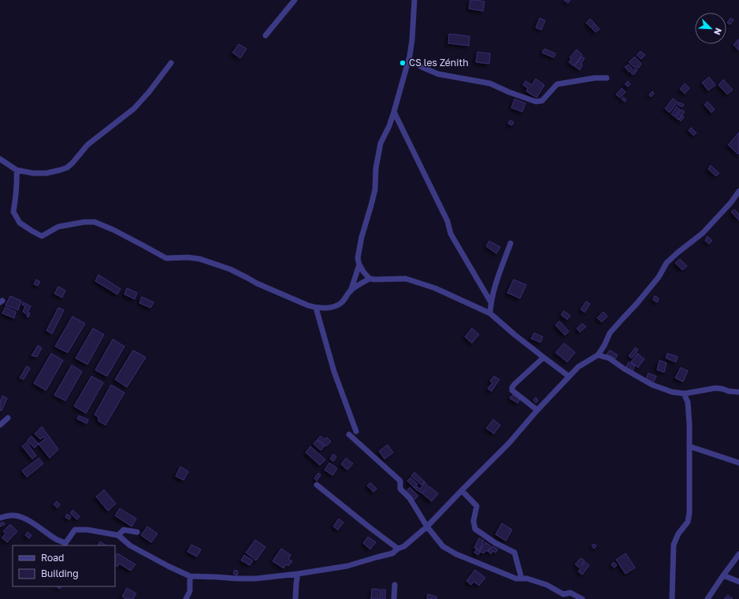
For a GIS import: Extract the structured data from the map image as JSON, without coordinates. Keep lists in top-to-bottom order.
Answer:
{
  "places": ["CS les Zénith"],
  "legend": ["Road", "Building"],
  "north": "bottom right"
}
